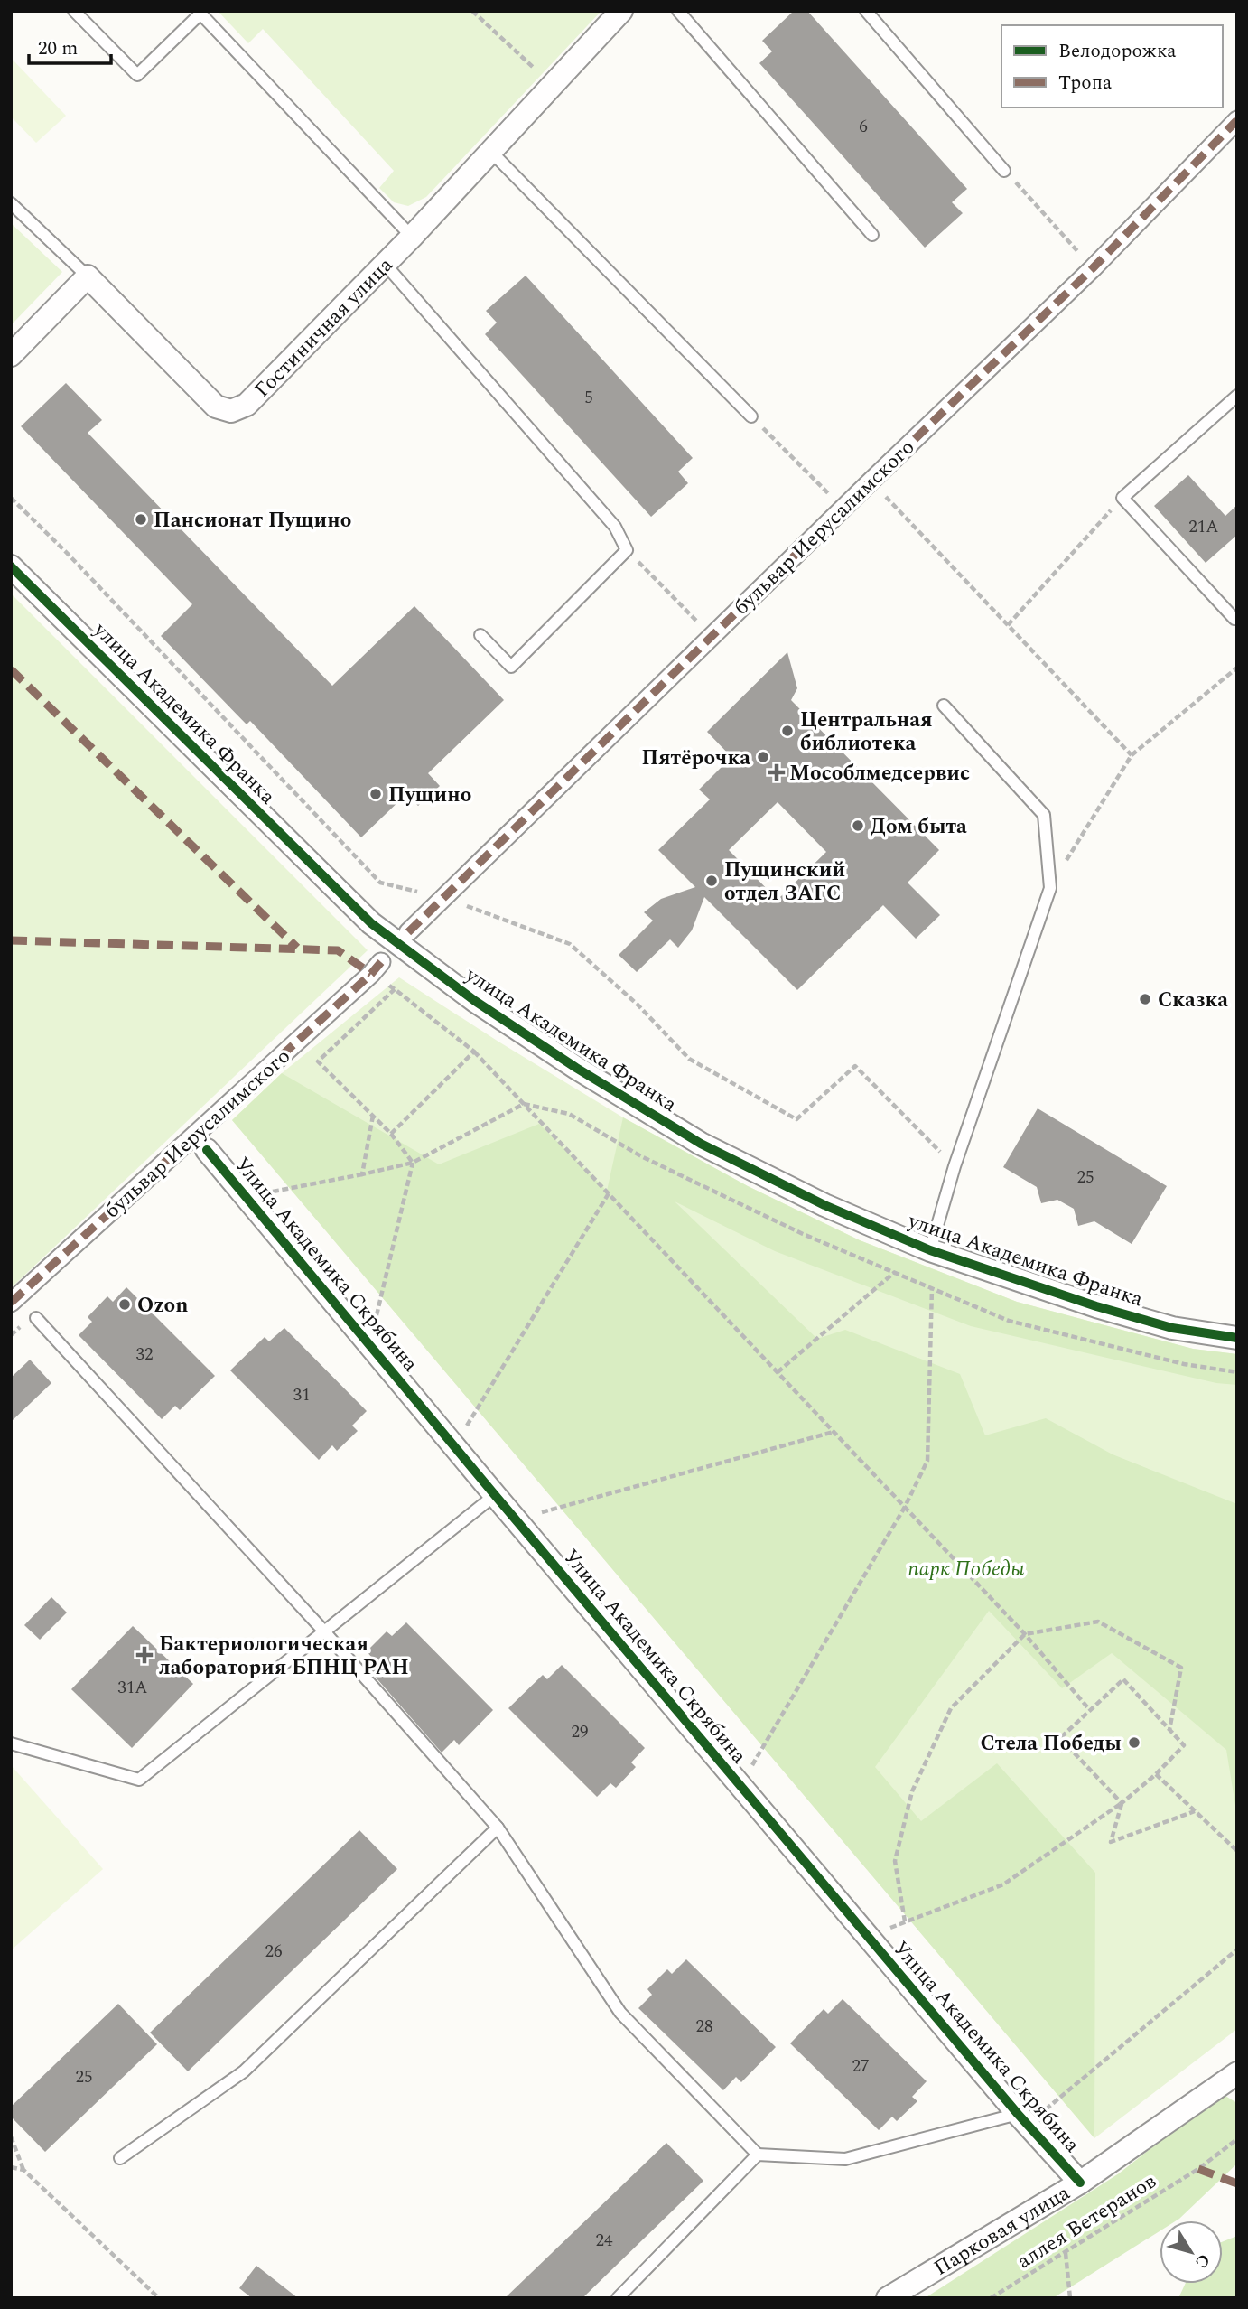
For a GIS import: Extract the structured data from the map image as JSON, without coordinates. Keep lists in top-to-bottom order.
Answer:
{
  "streets": {
    "street": [
      "Гостиничная улица",
      "бульвар Иерусалимского",
      "улица Академика Франка",
      "Улица Академика Скрябина",
      "Парковая улица"
    ],
    "path": ["аллея Ветеранов"]
  },
  "crossings": [
    ["Улица Академика Скрябина", "Парковая улица"]
  ],
  "parks": ["парк Победы"],
  "places": {
    "other": [
      "Пансионат Пущино",
      "Центральная библиотека",
      "Пятёрочка",
      "Пущино",
      "Дом быта",
      "Пущинский отдел ЗАГС",
      "Сказка",
      "Ozon",
      "Стела Победы"
    ],
    "health": ["Мособлмедсервис", "Бактериологическая лаборатория БПНЦ РАН"]
  },
  "house_numbers": [
    "6",
    "5",
    "21А",
    "25",
    "32",
    "31",
    "31А",
    "29",
    "26",
    "28",
    "27",
    "25",
    "24"
  ],
  "legend": ["Велодорожка", "Тропа"],
  "scale_bar": "20 m",
  "north": "bottom right"
}
